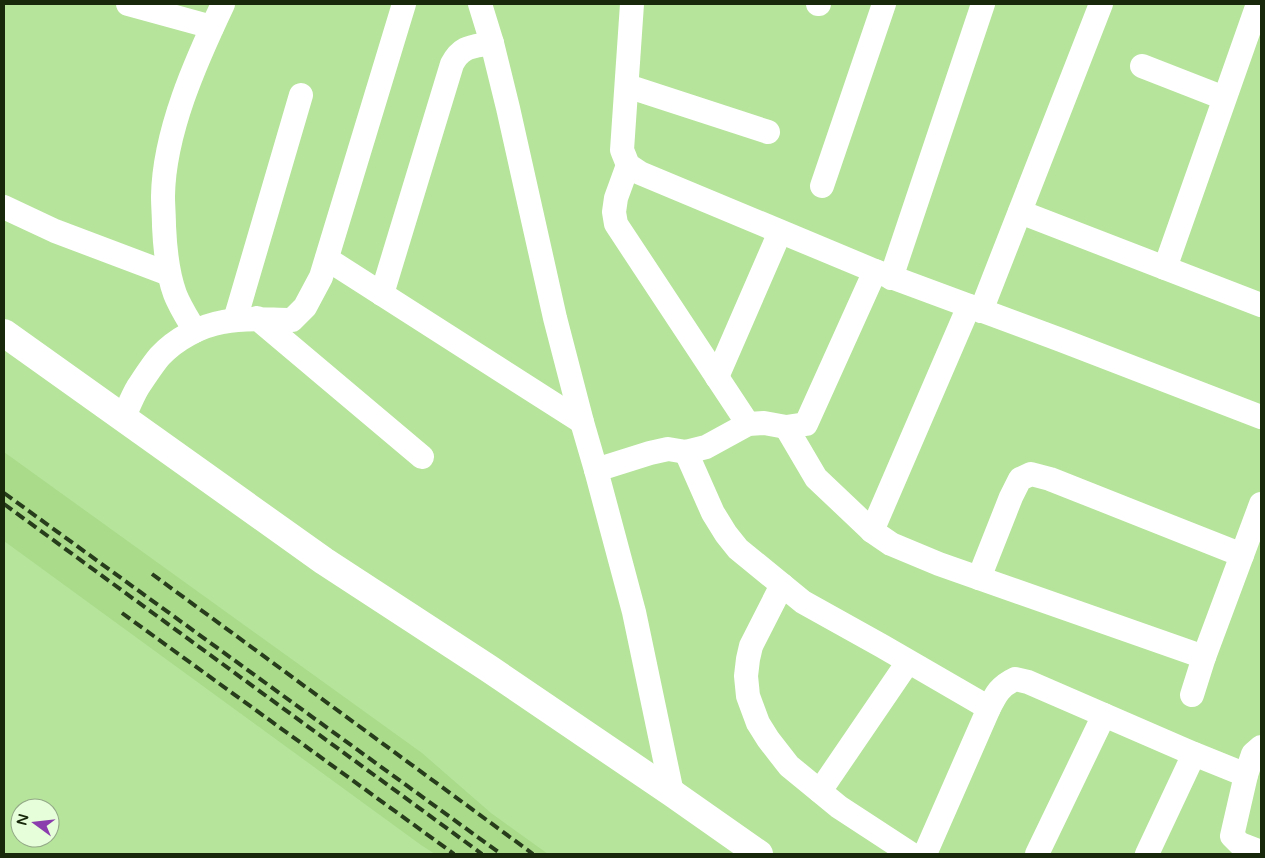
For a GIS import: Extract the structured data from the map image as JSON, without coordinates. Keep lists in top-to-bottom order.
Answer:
{
  "north": "left"
}
